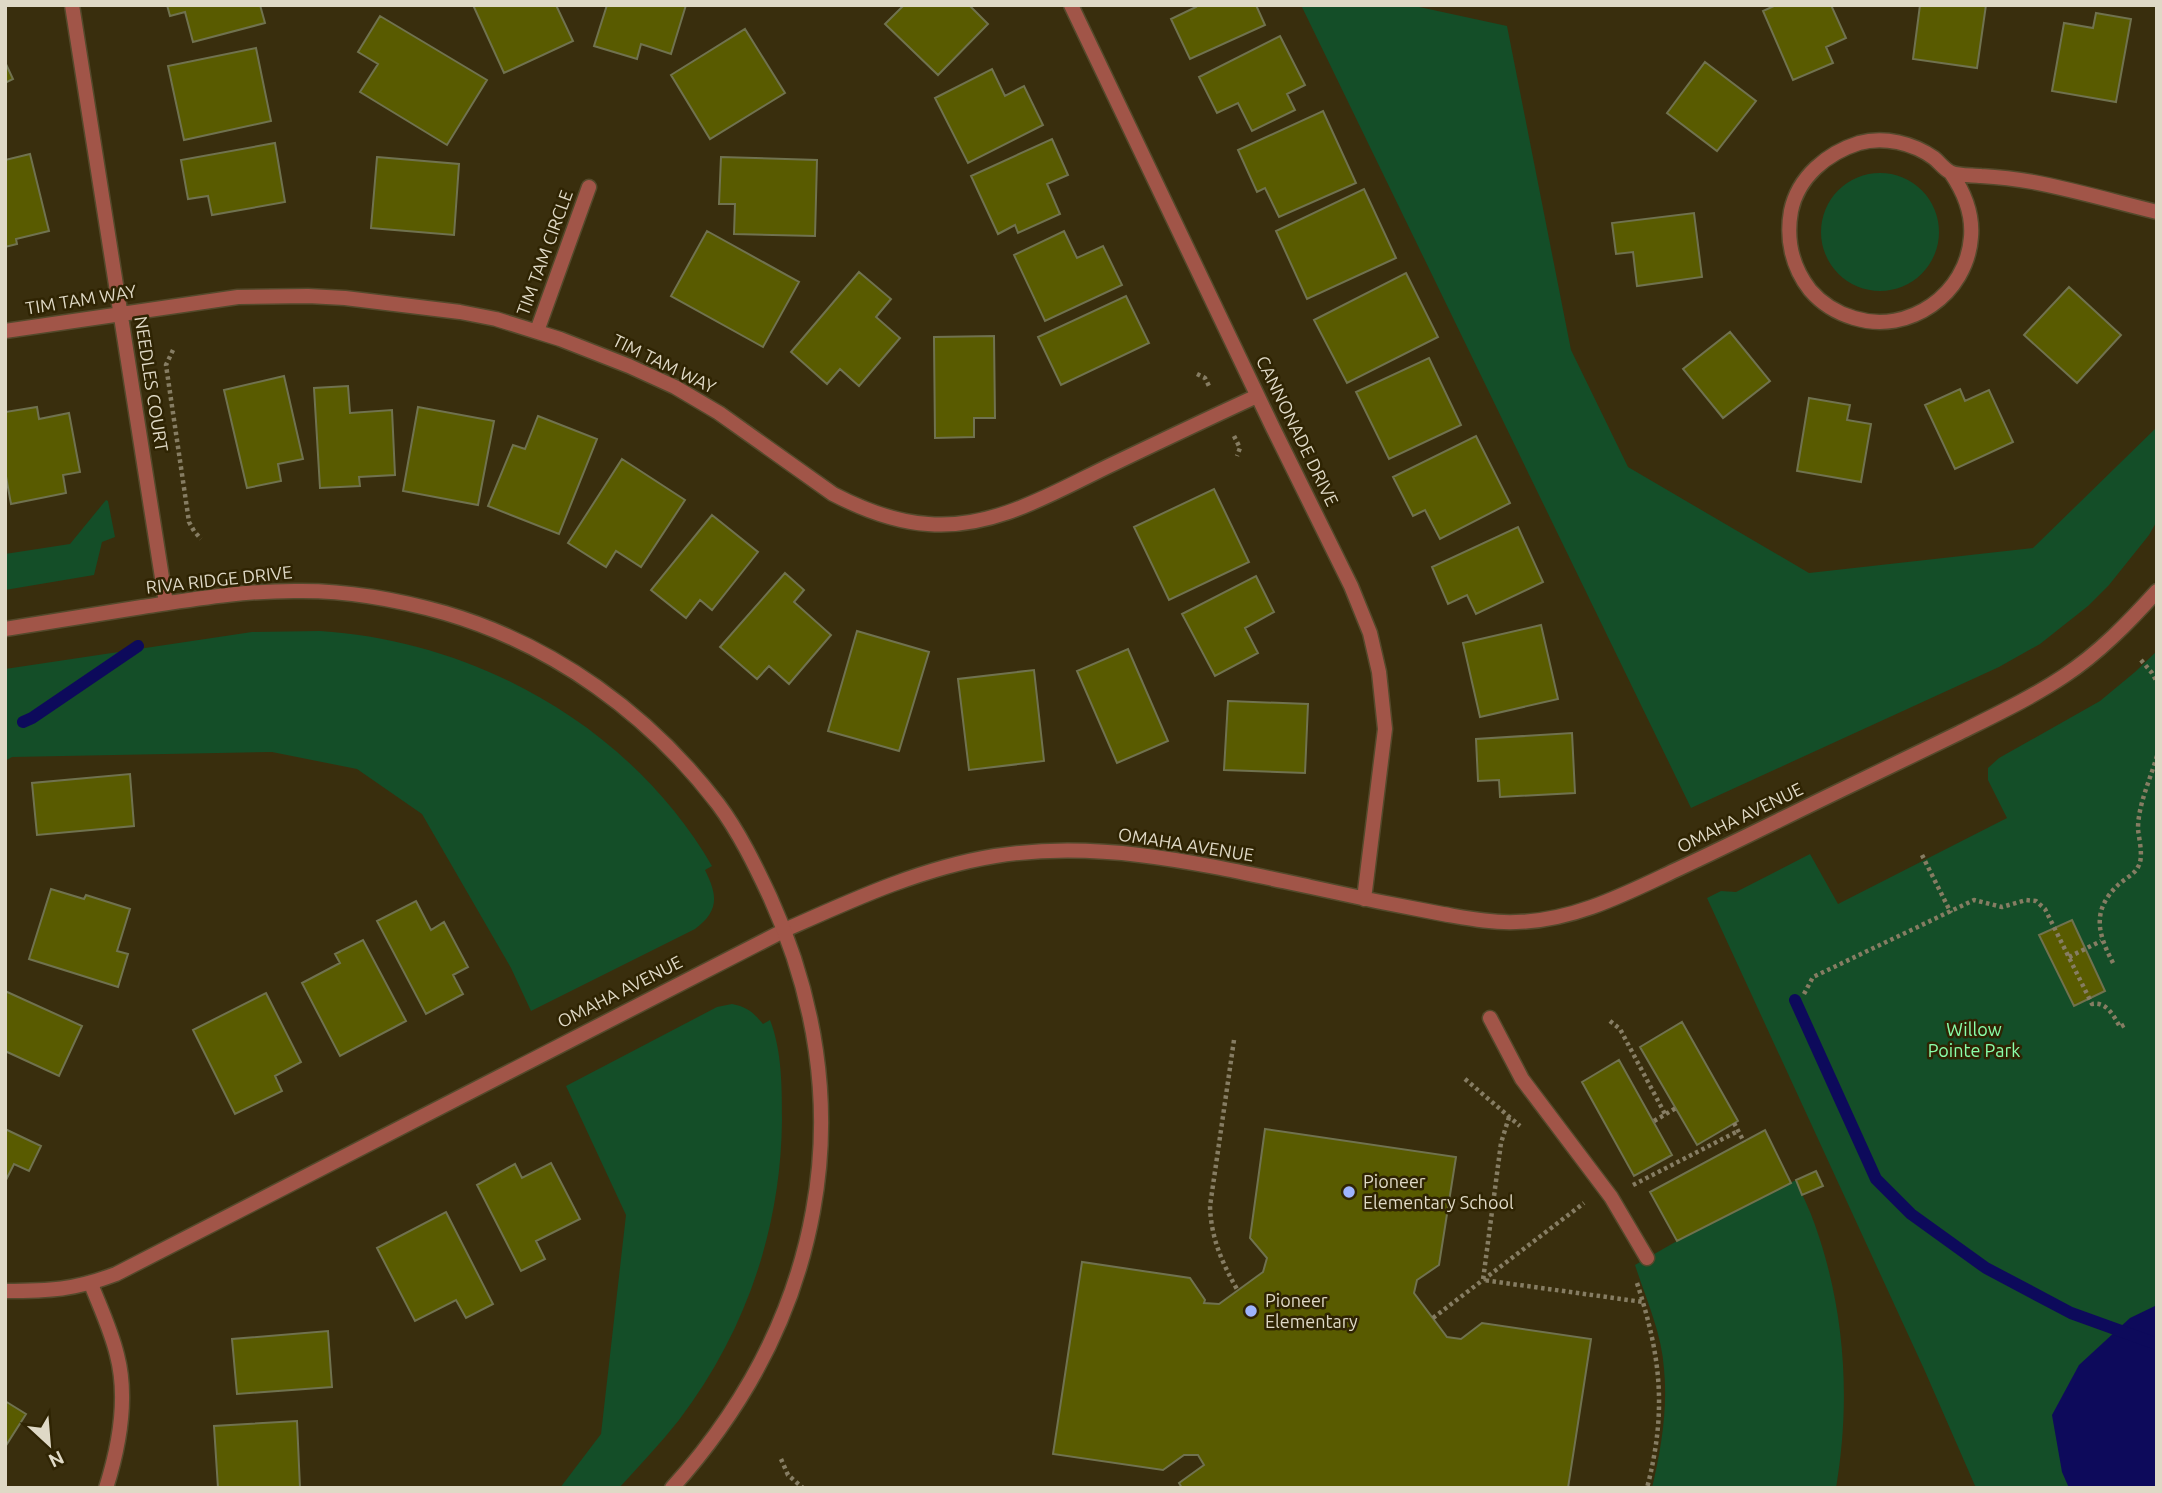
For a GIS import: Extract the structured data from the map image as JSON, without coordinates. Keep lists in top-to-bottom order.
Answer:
{
  "streets": {
    "street": [
      "TIM TAM CIRCLE",
      "TIM TAM WAY",
      "NEEDLES COURT",
      "CANNONADE DRIVE",
      "RIVA RIDGE DRIVE",
      "OMAHA AVENUE"
    ]
  },
  "crossings": [
    ["TIM TAM CIRCLE", "TIM TAM WAY"],
    ["TIM TAM WAY", "NEEDLES COURT"],
    ["TIM TAM WAY", "CANNONADE DRIVE"],
    ["NEEDLES COURT", "RIVA RIDGE DRIVE"],
    ["CANNONADE DRIVE", "OMAHA AVENUE"],
    ["RIVA RIDGE DRIVE", "OMAHA AVENUE"]
  ],
  "parks": ["Willow Pointe Park"],
  "places": ["Pioneer Elementary School", "Pioneer Elementary"],
  "north": "bottom right"
}
